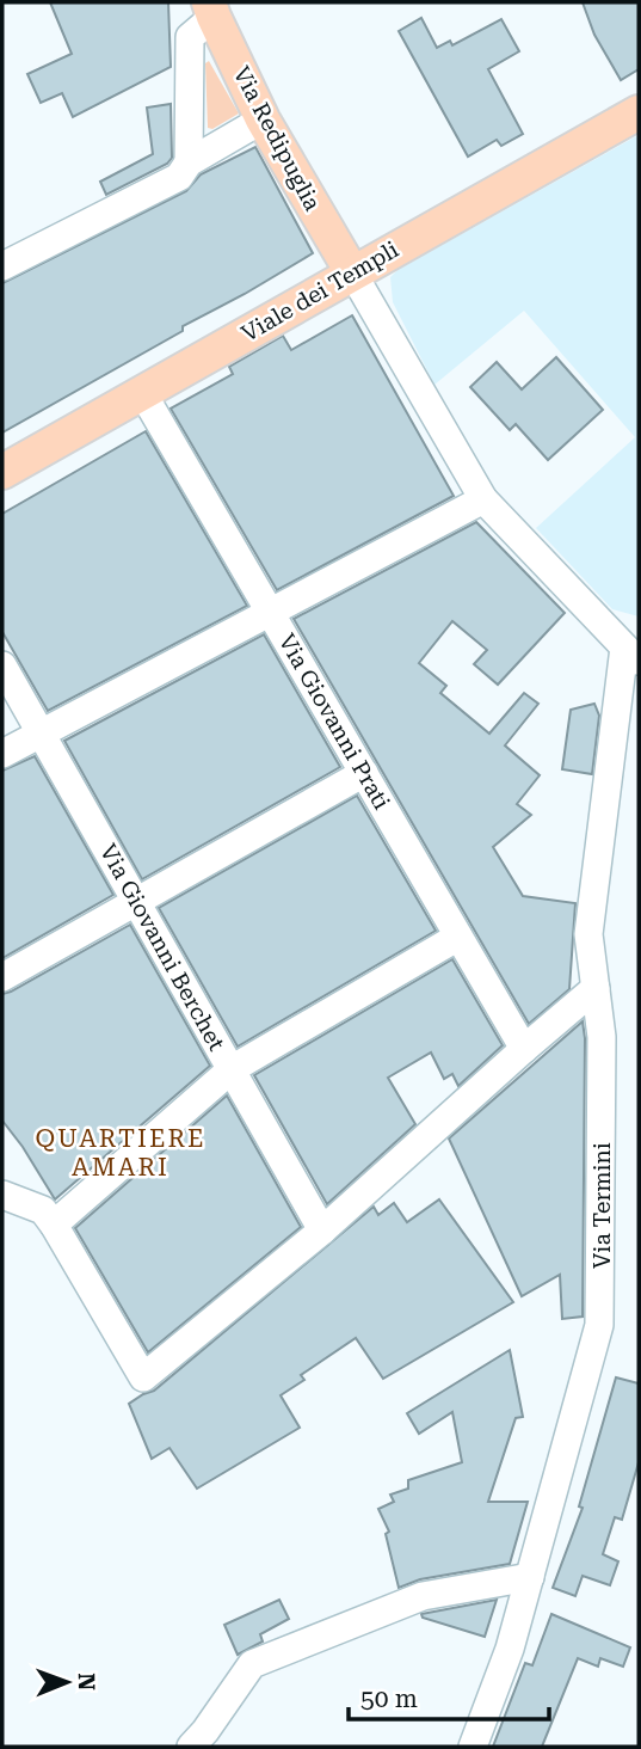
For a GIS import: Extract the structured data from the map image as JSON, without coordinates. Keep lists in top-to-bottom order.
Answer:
{
  "streets": {
    "main road": ["Via Redipuglia", "Viale dei Templi"],
    "street": ["Via Giovanni Prati", "Via Giovanni Berchet", "Via Termini"]
  },
  "crossings": [
    ["Via Redipuglia", "Viale dei Templi"],
    ["Viale dei Templi", "Via Giovanni Prati"]
  ],
  "districts": ["QUARTIERE AMARI"],
  "scale_bar": "50 m",
  "north": "right"
}
